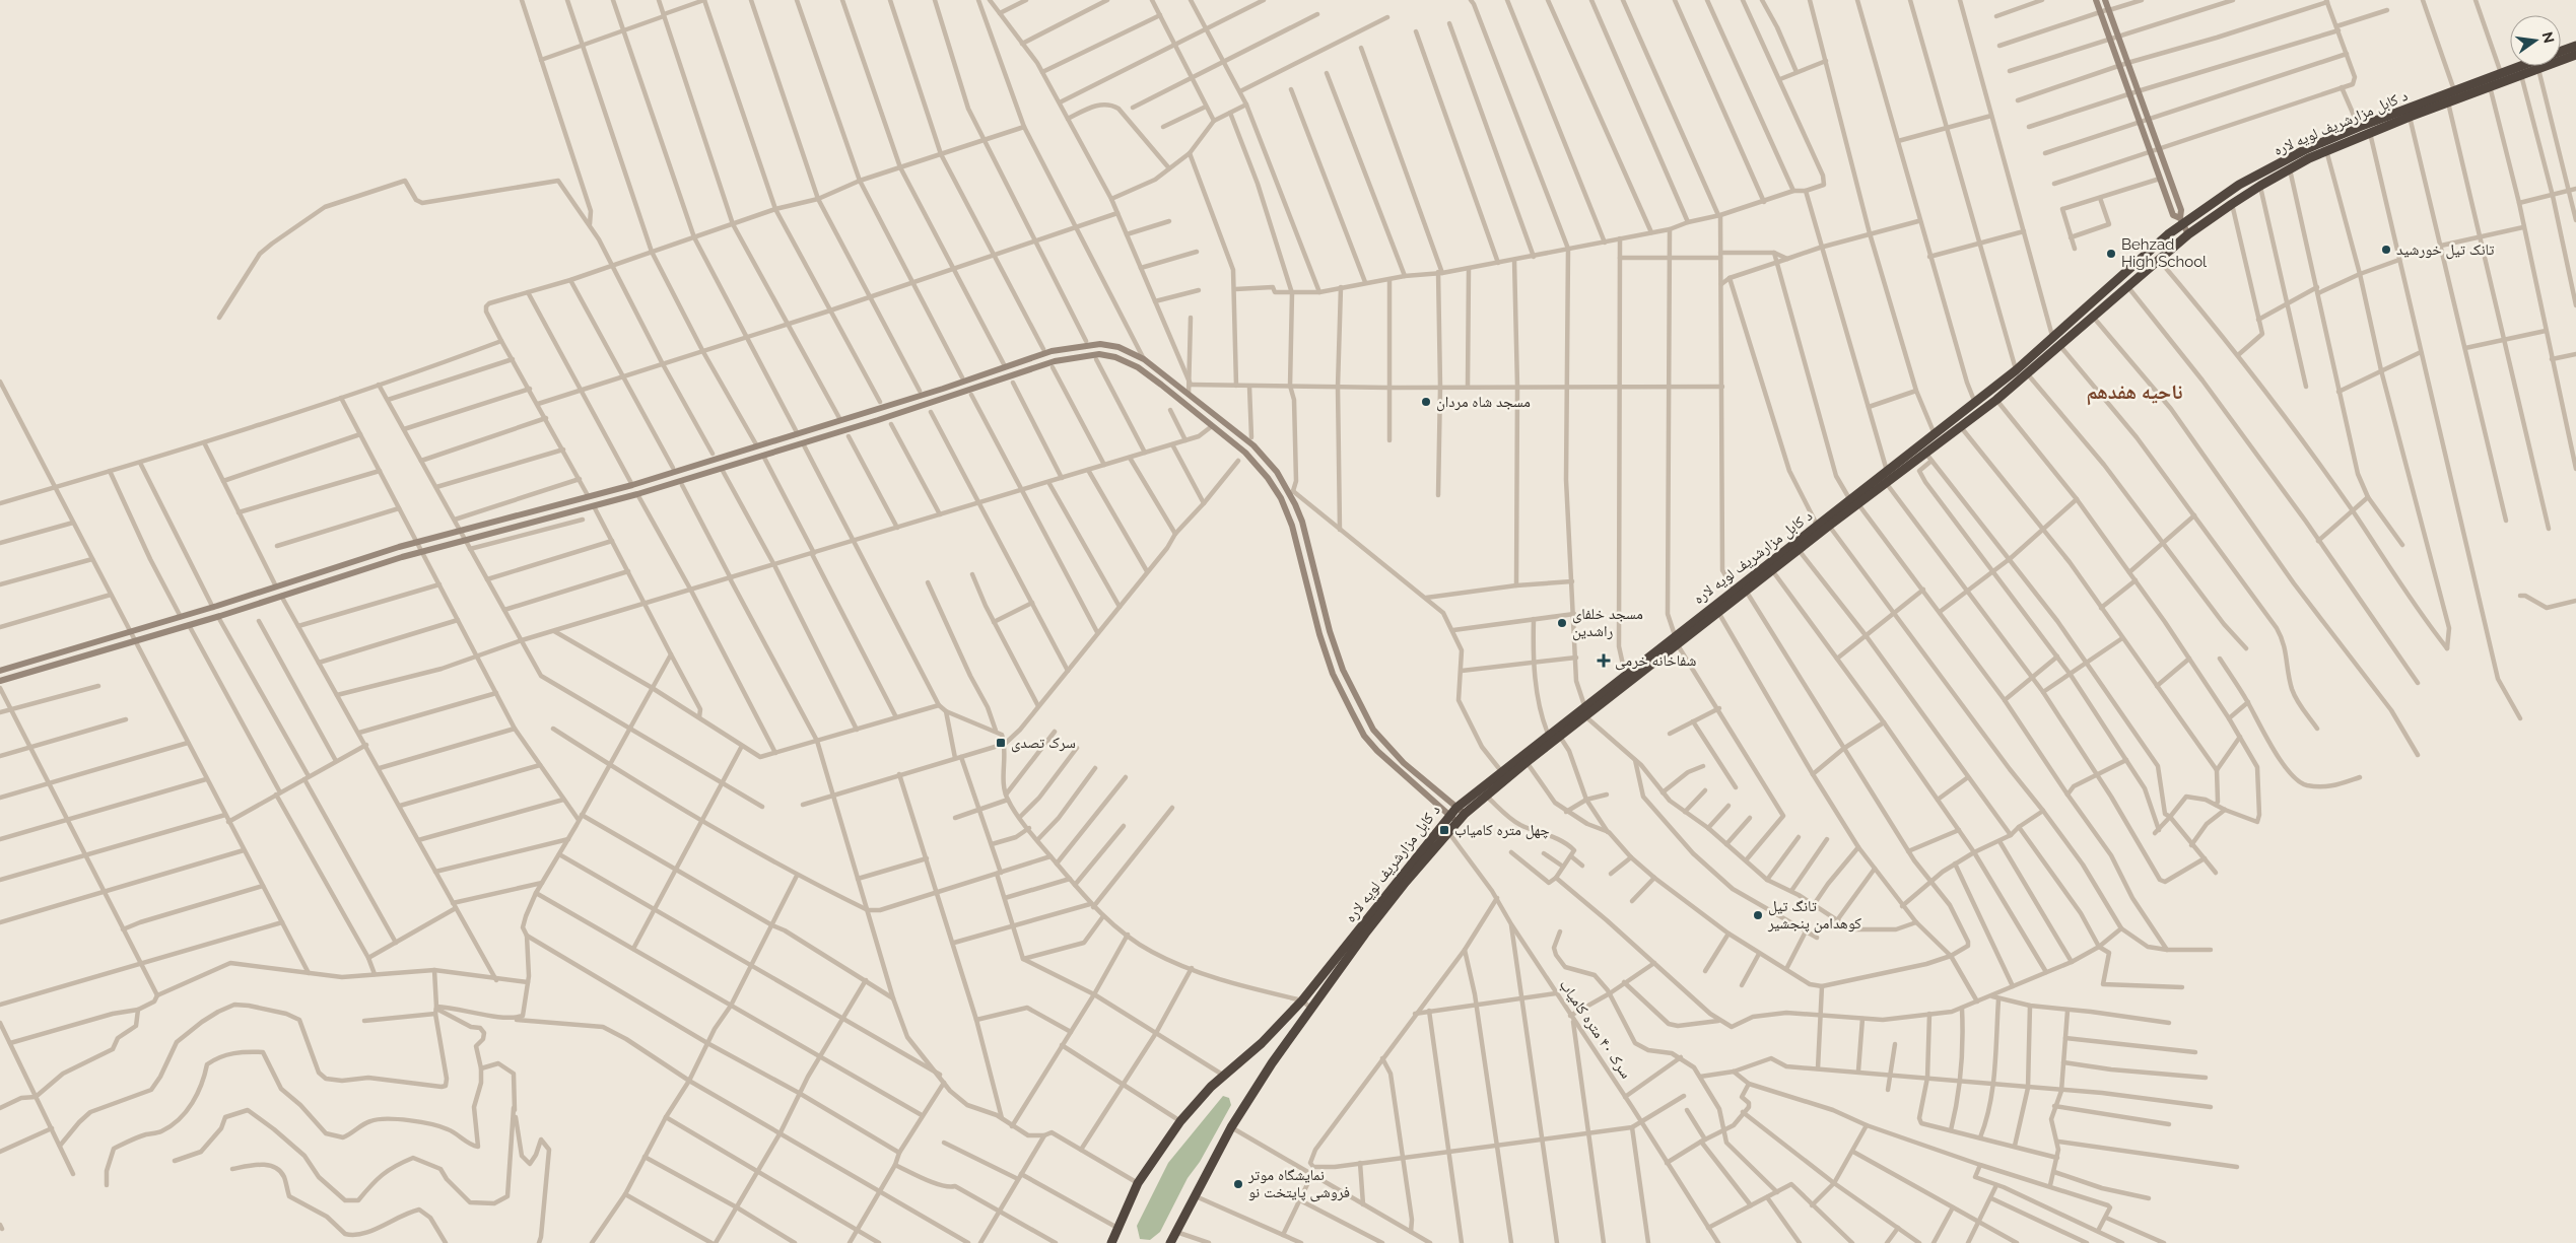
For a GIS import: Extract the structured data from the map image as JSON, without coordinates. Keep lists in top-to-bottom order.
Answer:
{
  "streets": {
    "highway": ["د کابل مزارشریف لویه لاره"],
    "street": ["سرک ۴۰ متره کامیاب"]
  },
  "crossings": [
    ["د کابل مزارشریف لویه لاره", "سرک ۴۰ متره کامیاب"]
  ],
  "districts": ["ناحیه هفدهم"],
  "places": {
    "other": [
      "تانک تیل خورشید",
      "Behzad High School",
      "مسجد شاه مردان",
      "مسجد خلفای راشدین",
      "تانگ تیل کوهدامن پنجشیر",
      "نمایشگاه موتر فروشی پایتخت نو"
    ],
    "health": ["شفاخانه خرمی"],
    "transit": ["سرک تصدی", "چهل متره کامیاب"]
  },
  "north": "right"
}
